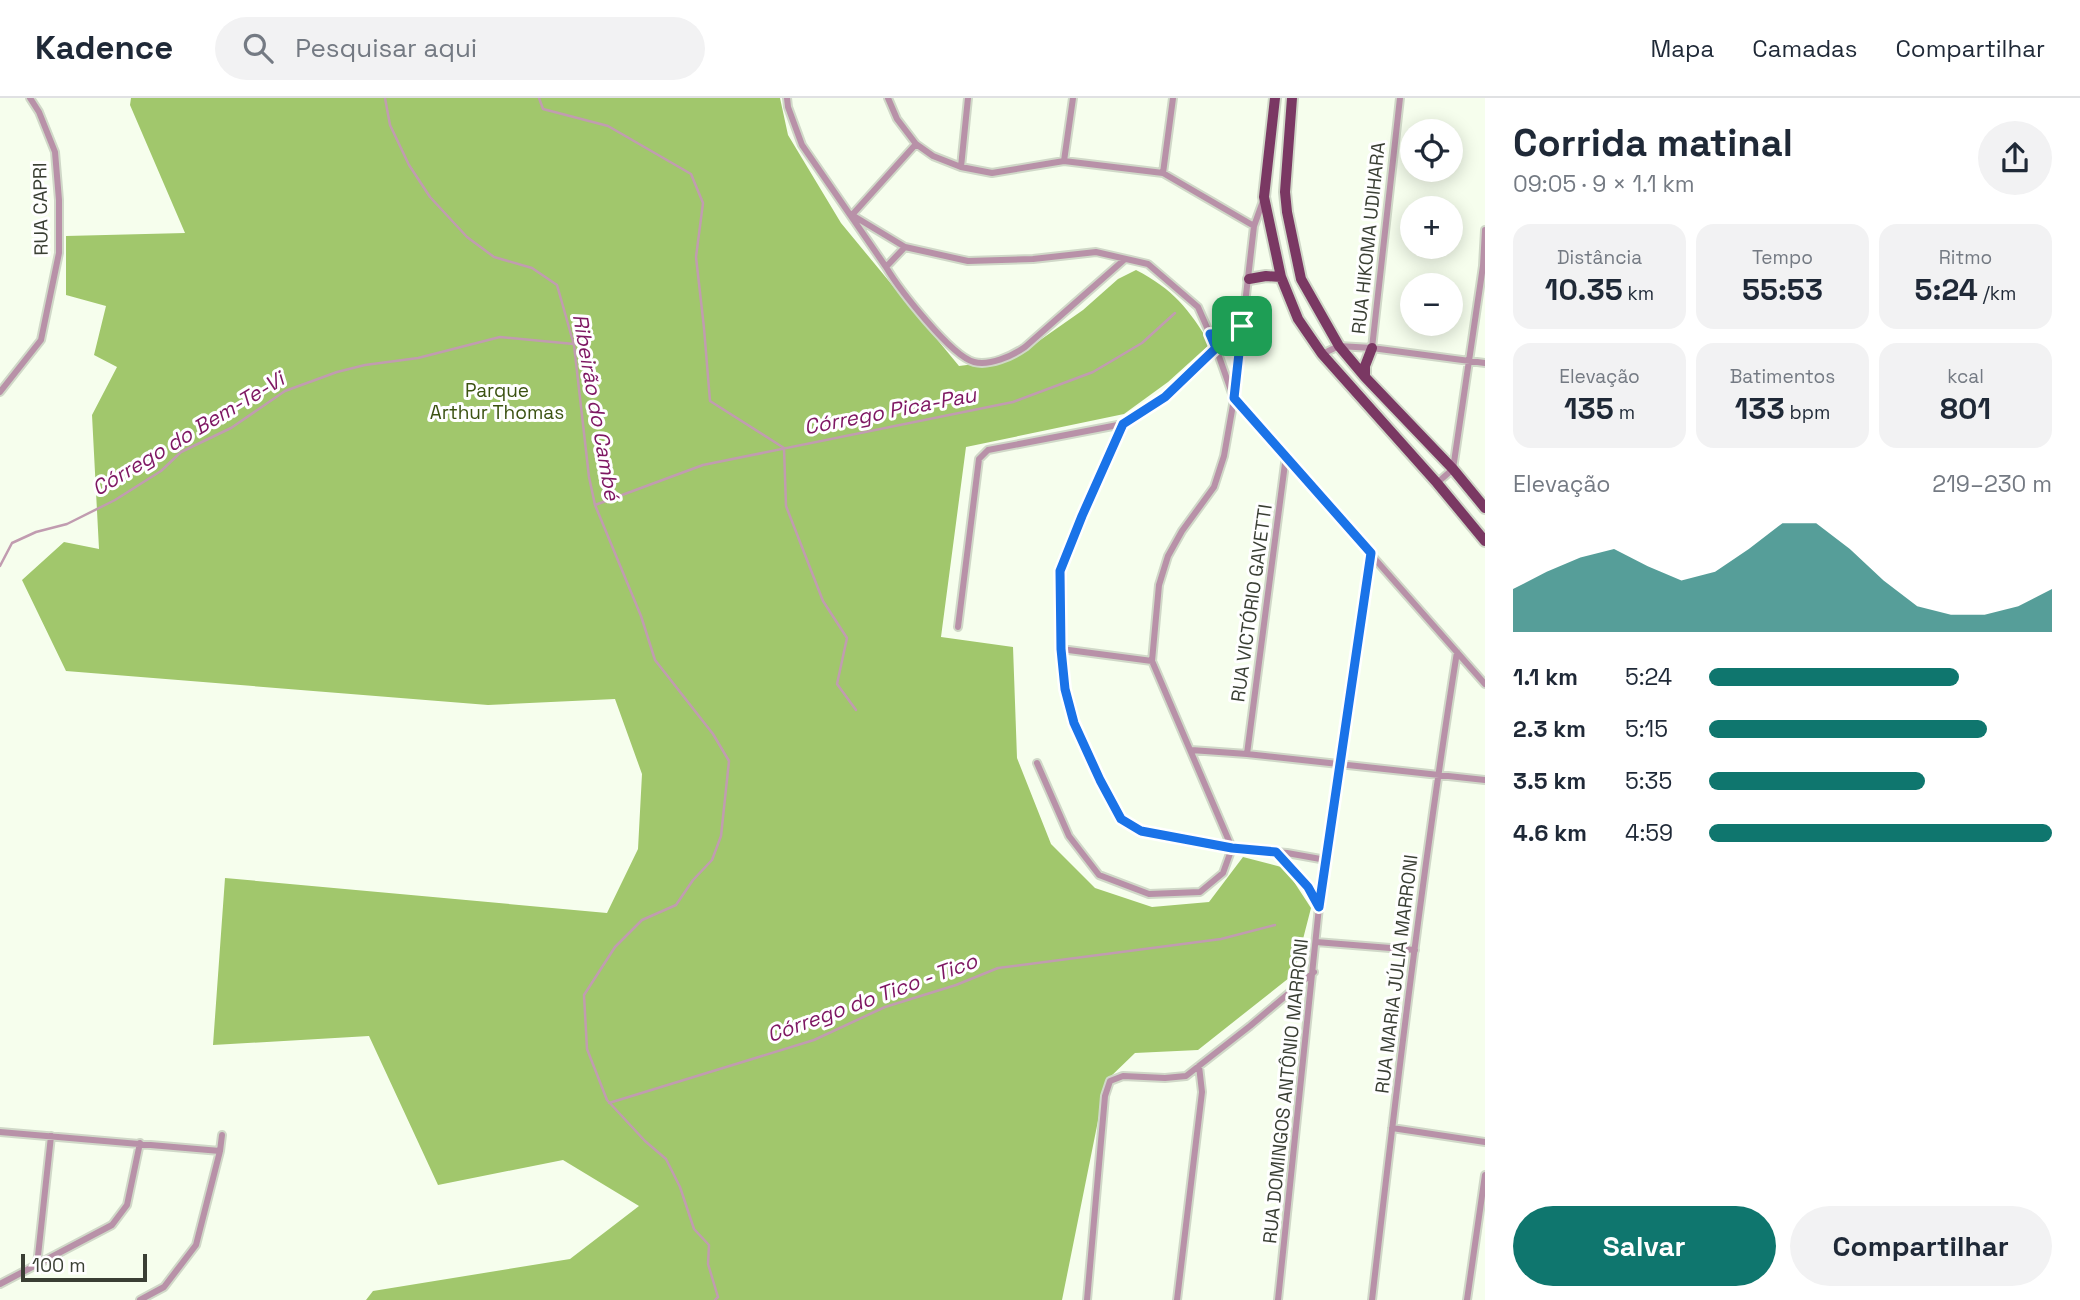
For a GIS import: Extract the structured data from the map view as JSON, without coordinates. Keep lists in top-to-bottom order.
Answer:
{
  "streets": {
    "street": [
      "RUA CAPRI",
      "RUA HIKOMA UDIHARA",
      "RUA VICTÓRIO GAVETTI",
      "RUA MARIA JÚLIA MARRONI",
      "RUA DOMINGOS ANTÔNIO MARRONI"
    ]
  },
  "water": [
    "Ribeirão do Cambé",
    "Córrego Pica-Pau",
    "Córrego do Bem-Te-Vi",
    "Córrego do Tico - Tico"
  ],
  "parks": ["Parque Arthur Thomas"],
  "scale_bar": "100 m",
  "page": {
    "header": "Kadence",
    "search": "Pesquisar aqui",
    "nav": ["Mapa", "Camadas", "Compartilhar"],
    "heading": ["Corrida matinal", "09:05 · 9 × 1.1 km"],
    "map_buttons": ["+", "−"],
    "stats": [
      ["Distância", "10.35 km"],
      ["Tempo", "55:53"],
      ["Ritmo", "5:24 /km"],
      ["Elevação", "135 m"],
      ["Batimentos", "133 bpm"],
      ["kcal", "801"]
    ],
    "chart": ["Elevação", "219–230 m"],
    "list": [
      {
        "name": "1.1 km",
        "note": "5:24"
      },
      {
        "name": "2.3 km",
        "note": "5:15"
      },
      {
        "name": "3.5 km",
        "note": "5:35"
      },
      {
        "name": "4.6 km",
        "note": "4:59"
      }
    ],
    "buttons": ["Salvar", "Compartilhar"],
    "scale": "100 m"
  }
}
